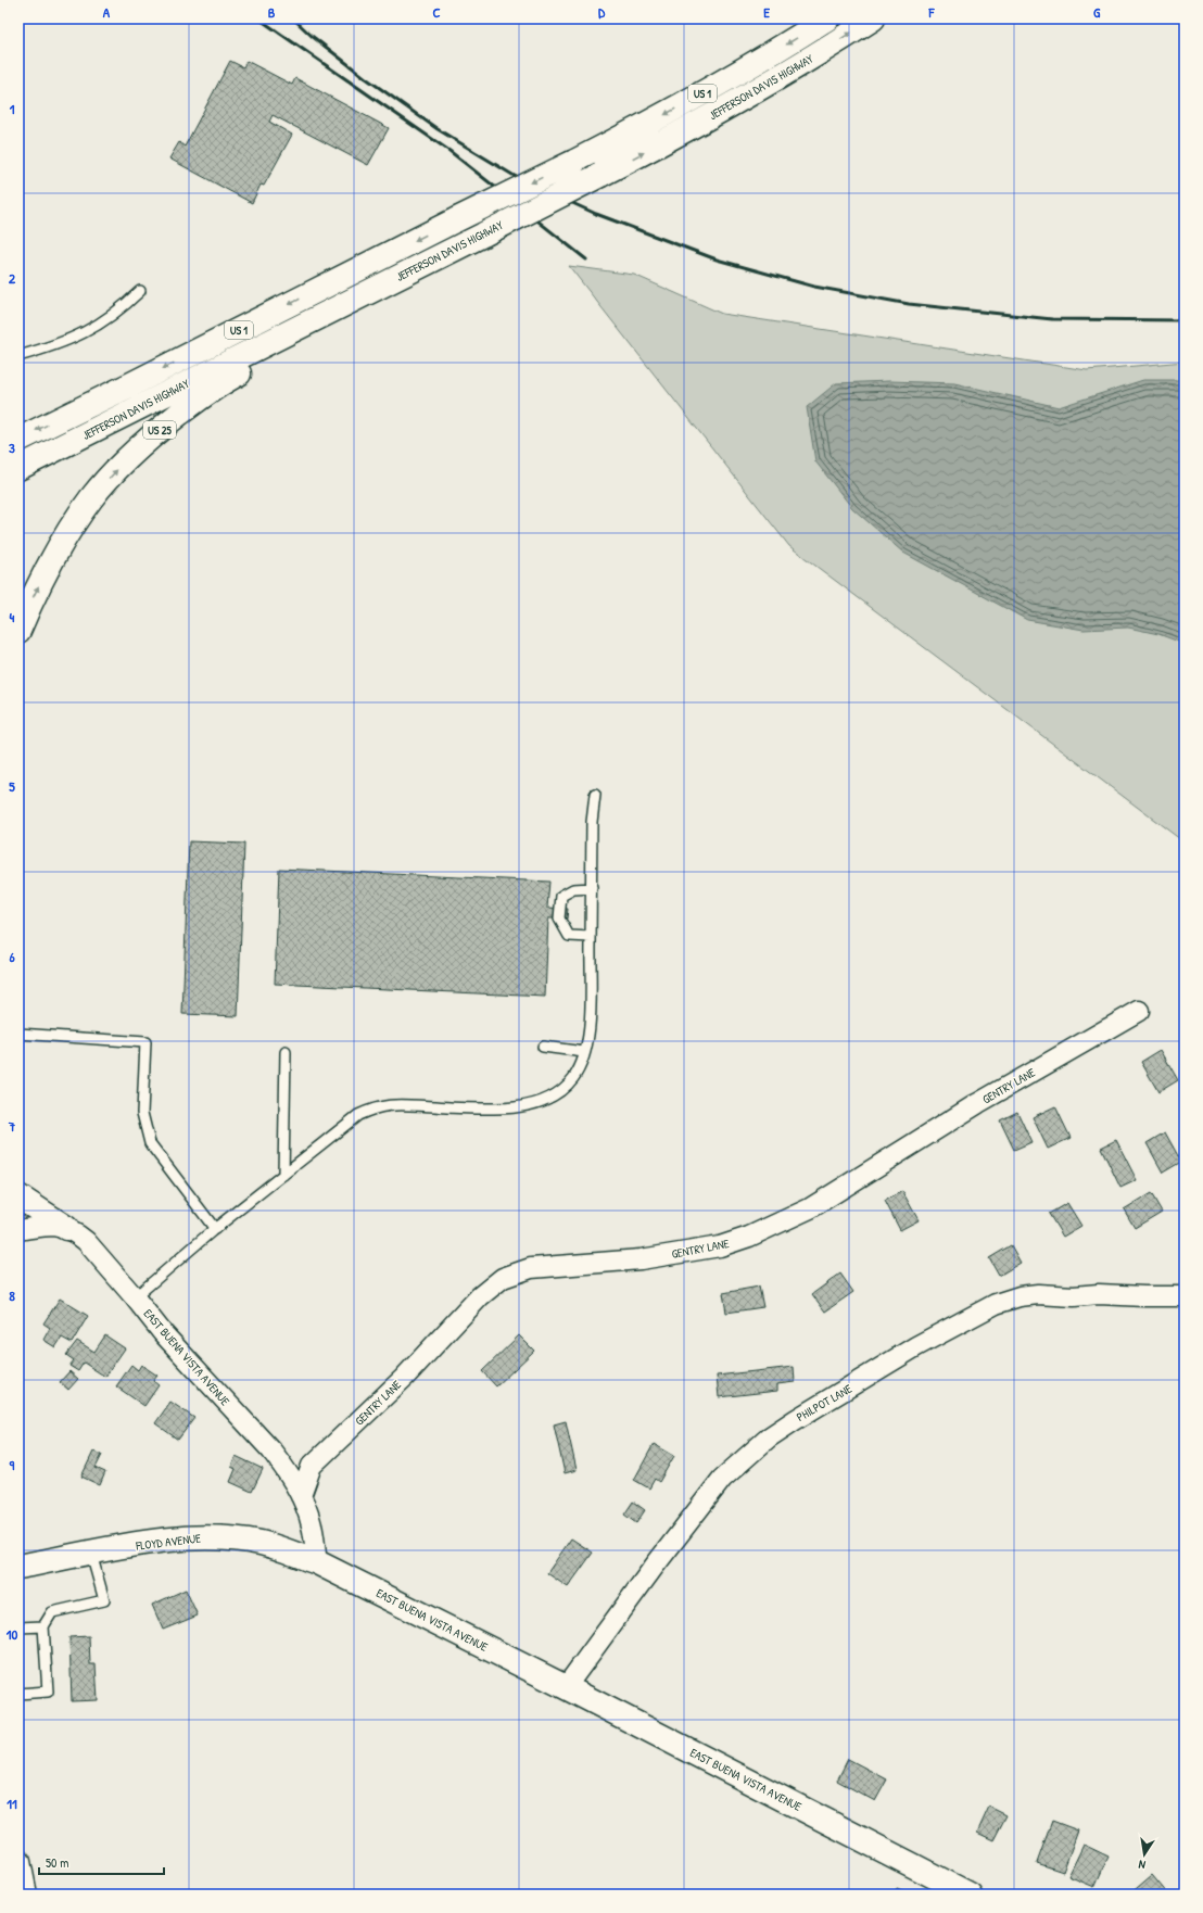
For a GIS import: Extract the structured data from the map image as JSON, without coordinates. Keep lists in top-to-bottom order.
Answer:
{
  "streets": {
    "main road": [
      "JEFFERSON DAVIS HIGHWAY",
      "US 1",
      "US 25",
      "EAST BUENA VISTA AVENUE",
      "FLOYD AVENUE"
    ],
    "street": ["GENTRY LANE", "PHILPOT LANE"]
  },
  "crossings": [
    ["JEFFERSON DAVIS HIGHWAY", "US 25"],
    ["GENTRY LANE", "EAST BUENA VISTA AVENUE"],
    ["EAST BUENA VISTA AVENUE", "PHILPOT LANE"],
    ["EAST BUENA VISTA AVENUE", "FLOYD AVENUE"]
  ],
  "scale_bar": "50 m",
  "north": "bottom",
  "grid": {
    "columns": [
      "A",
      "B",
      "C",
      "D",
      "E",
      "F",
      "G"
    ],
    "rows": [
      "1",
      "2",
      "3",
      "4",
      "5",
      "6",
      "7",
      "8",
      "9",
      "10",
      "11"
    ]
  }
}
